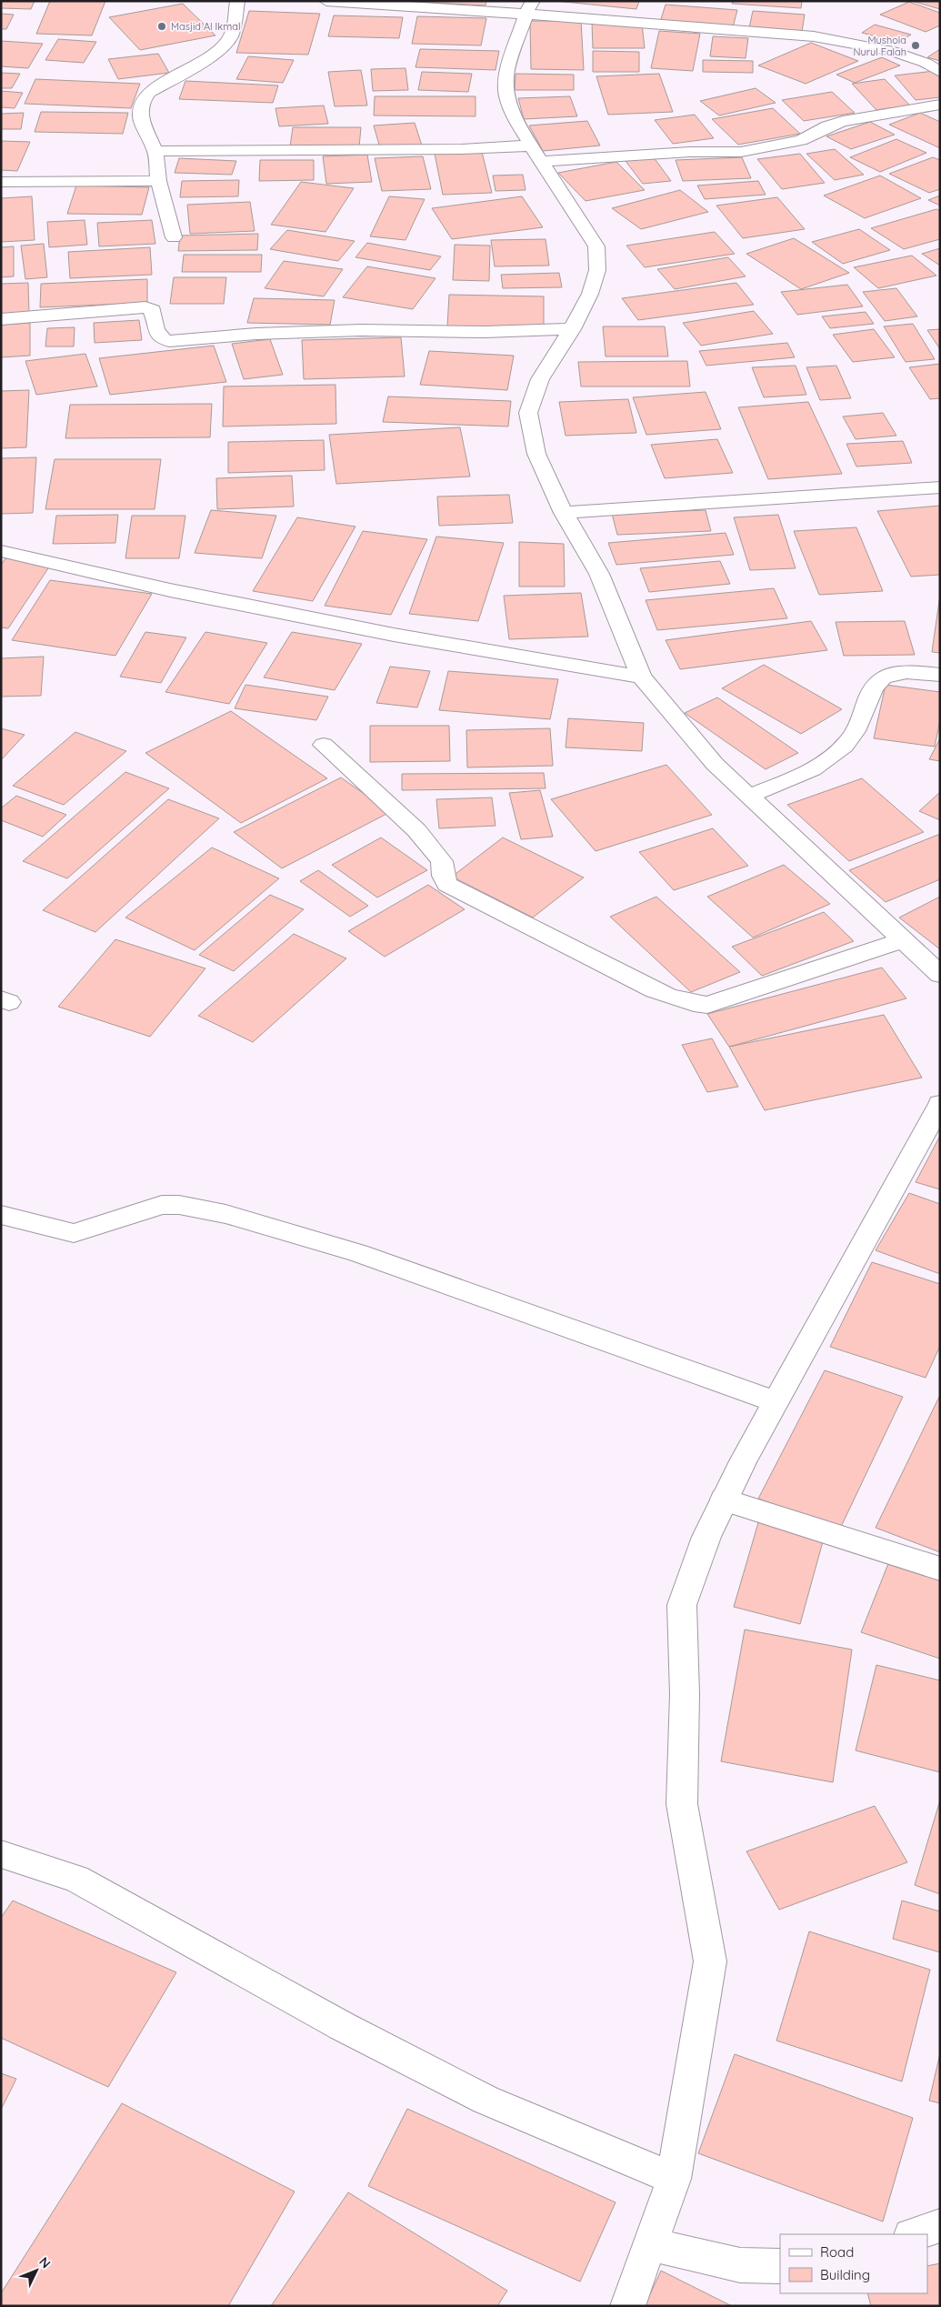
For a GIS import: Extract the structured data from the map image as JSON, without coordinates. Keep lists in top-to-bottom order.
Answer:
{
  "places": ["Masjid Al Ikmal", "Mushola Nurul Falah"],
  "legend": ["Road", "Building"],
  "north": "top right"
}
